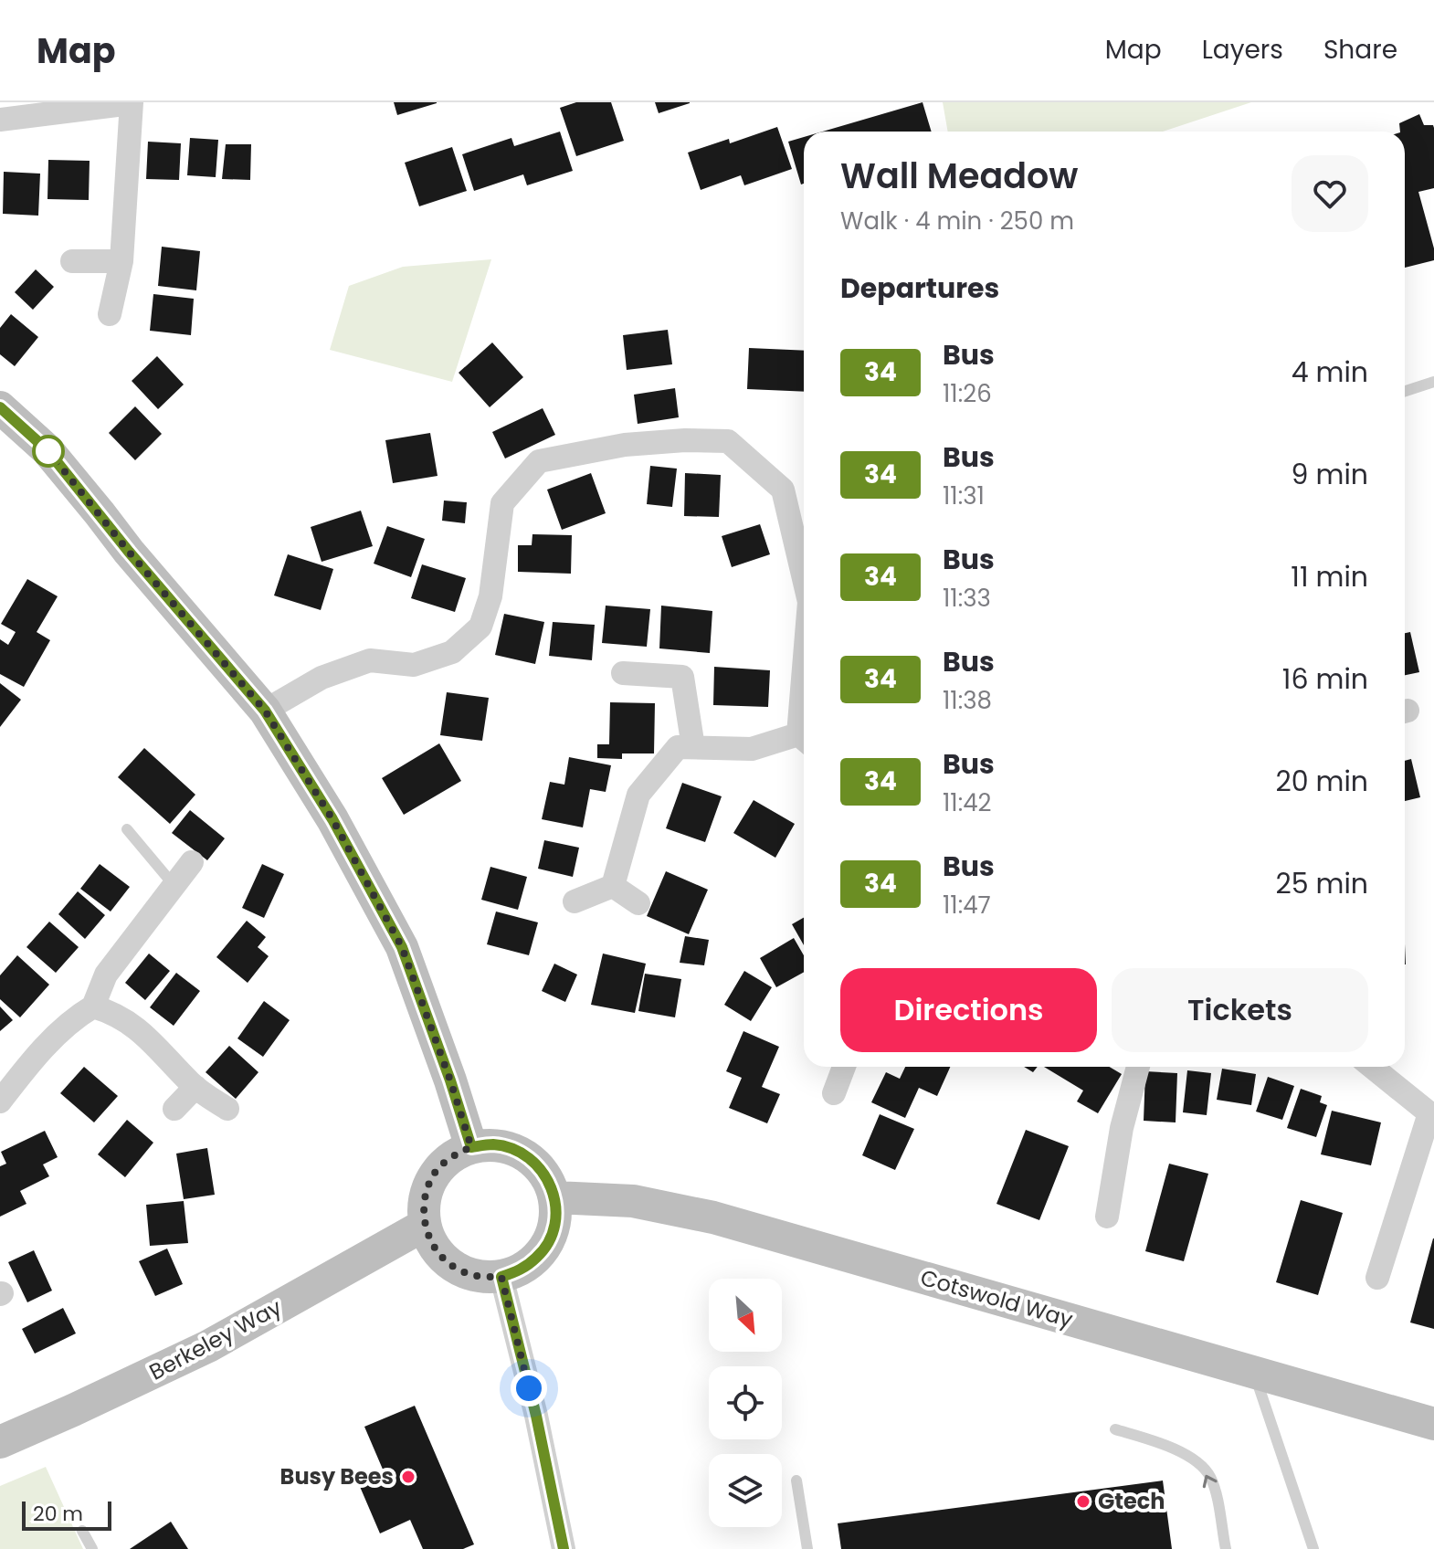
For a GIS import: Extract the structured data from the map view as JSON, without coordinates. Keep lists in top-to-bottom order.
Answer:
{
  "streets": {
    "main road": ["Cotswold Way", "Berkeley Way"]
  },
  "crossings": [
    ["Cotswold Way", "Berkeley Way"]
  ],
  "places": ["Busy Bees", "Gtech"],
  "lines": ["bus line 34"],
  "scale_bar": "20 m",
  "north": "bottom right",
  "page": {
    "header": "Map",
    "nav": ["Map", "Layers", "Share"],
    "heading": [
      ["Wall Meadow", "Walk · 4 min · 250 m"],
      "Departures"
    ],
    "list": [
      {
        "mark": "34",
        "name": "Bus",
        "note": "11:26",
        "value": "4 min"
      },
      {
        "mark": "34",
        "name": "Bus",
        "note": "11:31",
        "value": "9 min"
      },
      {
        "mark": "34",
        "name": "Bus",
        "note": "11:33",
        "value": "11 min"
      },
      {
        "mark": "34",
        "name": "Bus",
        "note": "11:38",
        "value": "16 min"
      },
      {
        "mark": "34",
        "name": "Bus",
        "note": "11:42",
        "value": "20 min"
      },
      {
        "mark": "34",
        "name": "Bus",
        "note": "11:47",
        "value": "25 min"
      }
    ],
    "buttons": ["Directions", "Tickets"],
    "scale": "20 m"
  }
}
